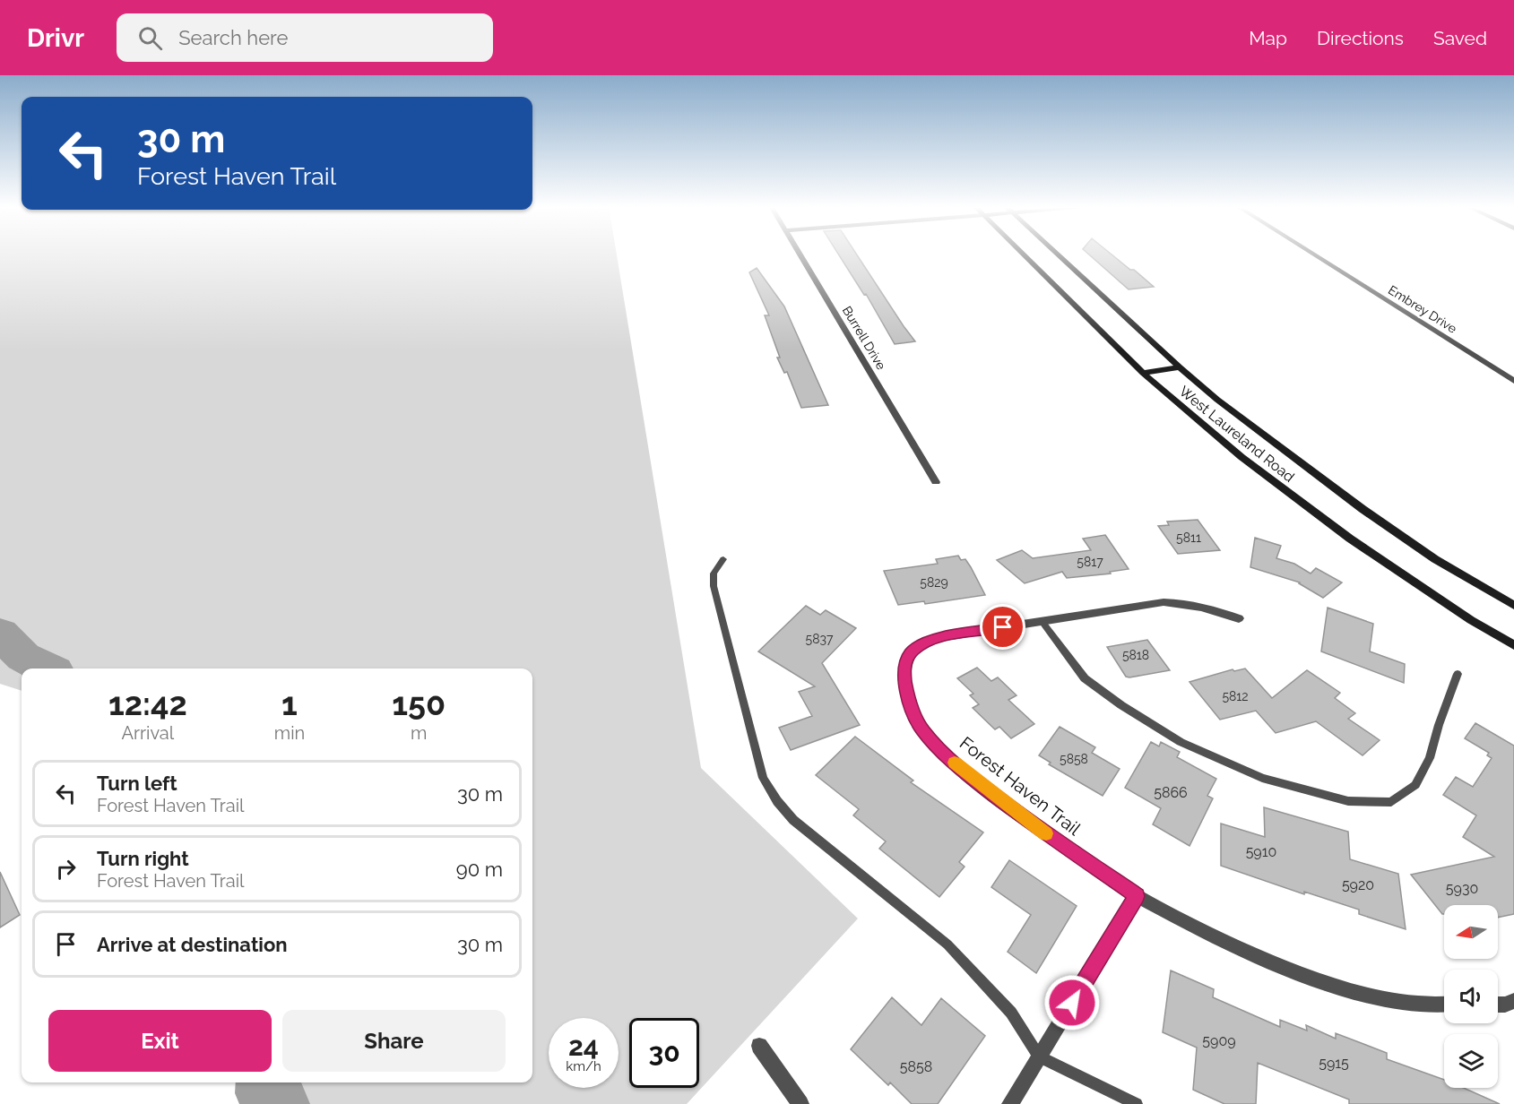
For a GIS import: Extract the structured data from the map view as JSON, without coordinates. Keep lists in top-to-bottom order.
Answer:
{
  "streets": {
    "main road": ["West Laureland Road"],
    "street": ["Embrey Drive", "Burrell Drive", "Forest Haven Trail"]
  },
  "house_numbers": [
    "5811",
    "5817",
    "5829",
    "5837",
    "5818",
    "5812",
    "5858",
    "5866",
    "5910",
    "5920",
    "5930",
    "5909",
    "5915",
    "5858"
  ],
  "north": "left",
  "page": {
    "header": "Drivr",
    "search": "Search here",
    "nav": ["Map", "Directions", "Saved"],
    "turn": ["30 m", "Forest Haven Trail"],
    "eta": [
      "12:42",
      "Arrival",
      "1",
      "min",
      "150",
      "m"
    ],
    "list": [
      {
        "name": "Turn left",
        "note": "Forest Haven Trail",
        "value": "30 m"
      },
      {
        "name": "Turn right",
        "note": "Forest Haven Trail",
        "value": "90 m"
      },
      {
        "name": "Arrive at destination",
        "value": "30 m"
      }
    ],
    "buttons": ["Exit", "Share"],
    "speed": "24 km/h",
    "limit": "30"
  }
}
